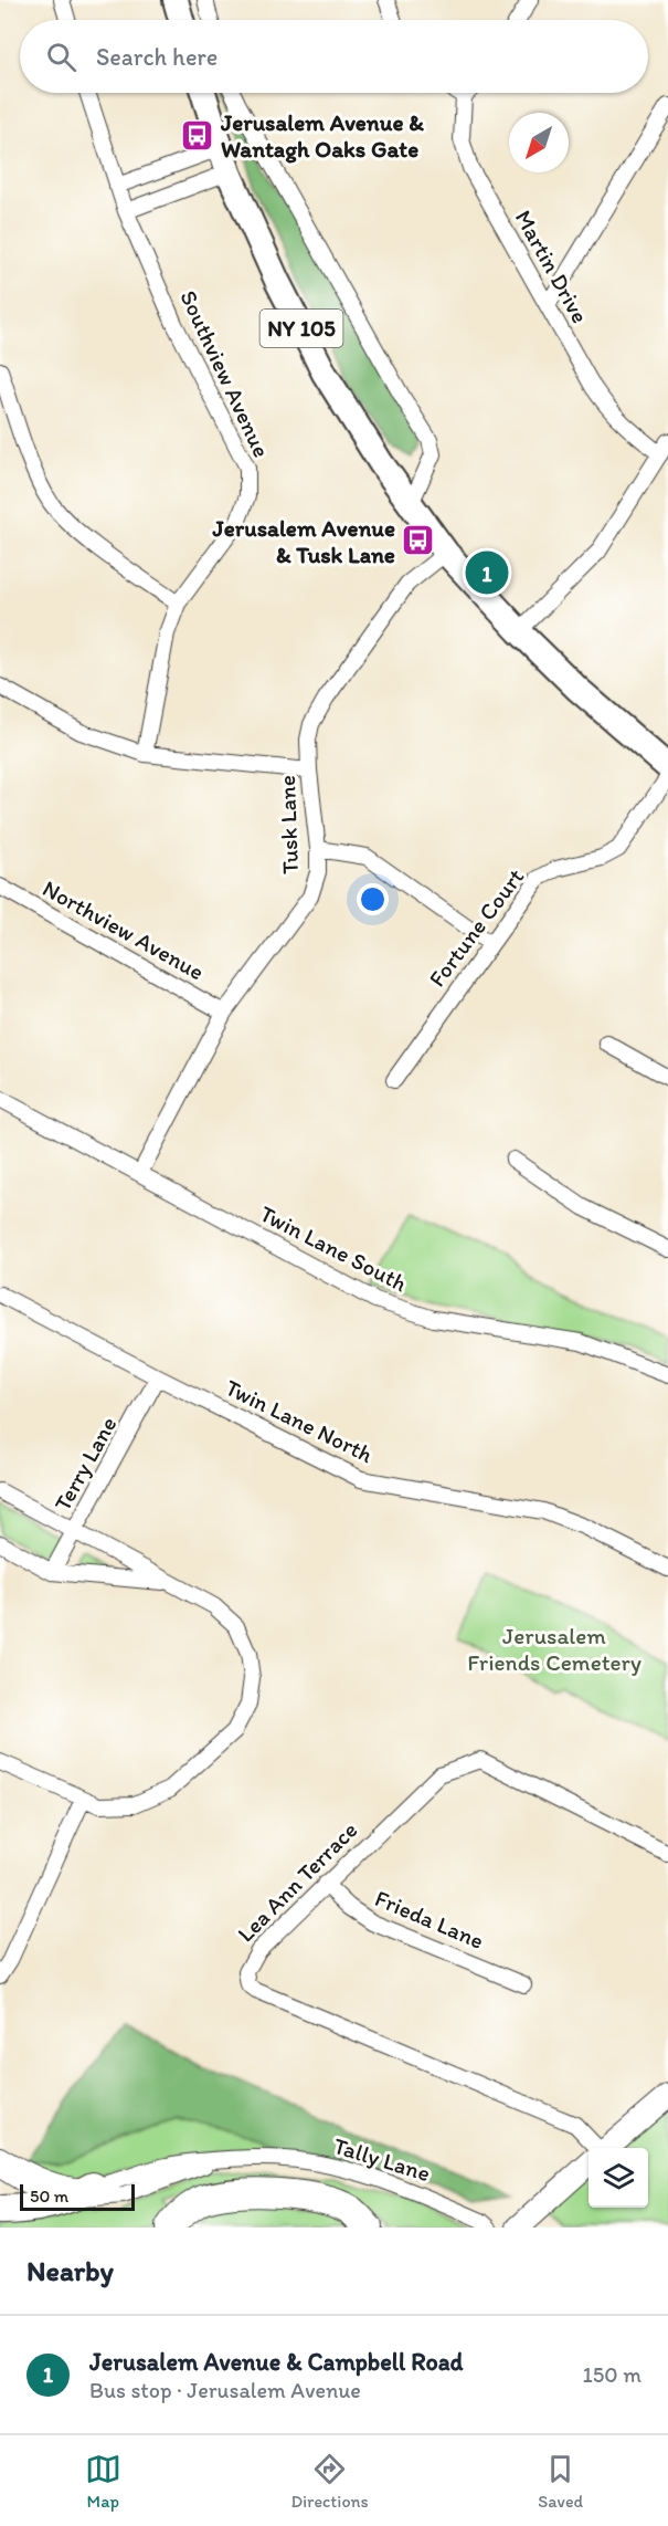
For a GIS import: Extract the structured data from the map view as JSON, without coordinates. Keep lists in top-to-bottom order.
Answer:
{
  "streets": {
    "main road": ["NY 105"],
    "street": [
      "Martin Drive",
      "Southview Avenue",
      "Tusk Lane",
      "Fortune Court",
      "Northview Avenue",
      "Twin Lane South",
      "Twin Lane North",
      "Terry Lane",
      "Lea Ann Terrace",
      "Frieda Lane",
      "Tally Lane"
    ]
  },
  "crossings": [
    ["NY 105", "Tusk Lane"],
    ["Tusk Lane", "Northview Avenue"],
    ["Tusk Lane", "Twin Lane South"],
    ["Twin Lane North", "Terry Lane"],
    ["Lea Ann Terrace", "Frieda Lane"]
  ],
  "parks": ["Jerusalem Friends Cemetery"],
  "places": {
    "bus stop": ["Jerusalem Avenue & Wantagh Oaks Gate", "Jerusalem Avenue & Tusk Lane"]
  },
  "scale_bar": "50 m",
  "north": "bottom left",
  "page": {
    "search": "Search here",
    "pins": "1",
    "scale": "50 m",
    "heading": "Nearby",
    "list": [
      {
        "mark": "1",
        "name": "Jerusalem Avenue & Campbell Road",
        "note": "Bus stop · Jerusalem Avenue",
        "value": "150 m"
      }
    ],
    "nav": ["Map", "Directions", "Saved"]
  }
}
